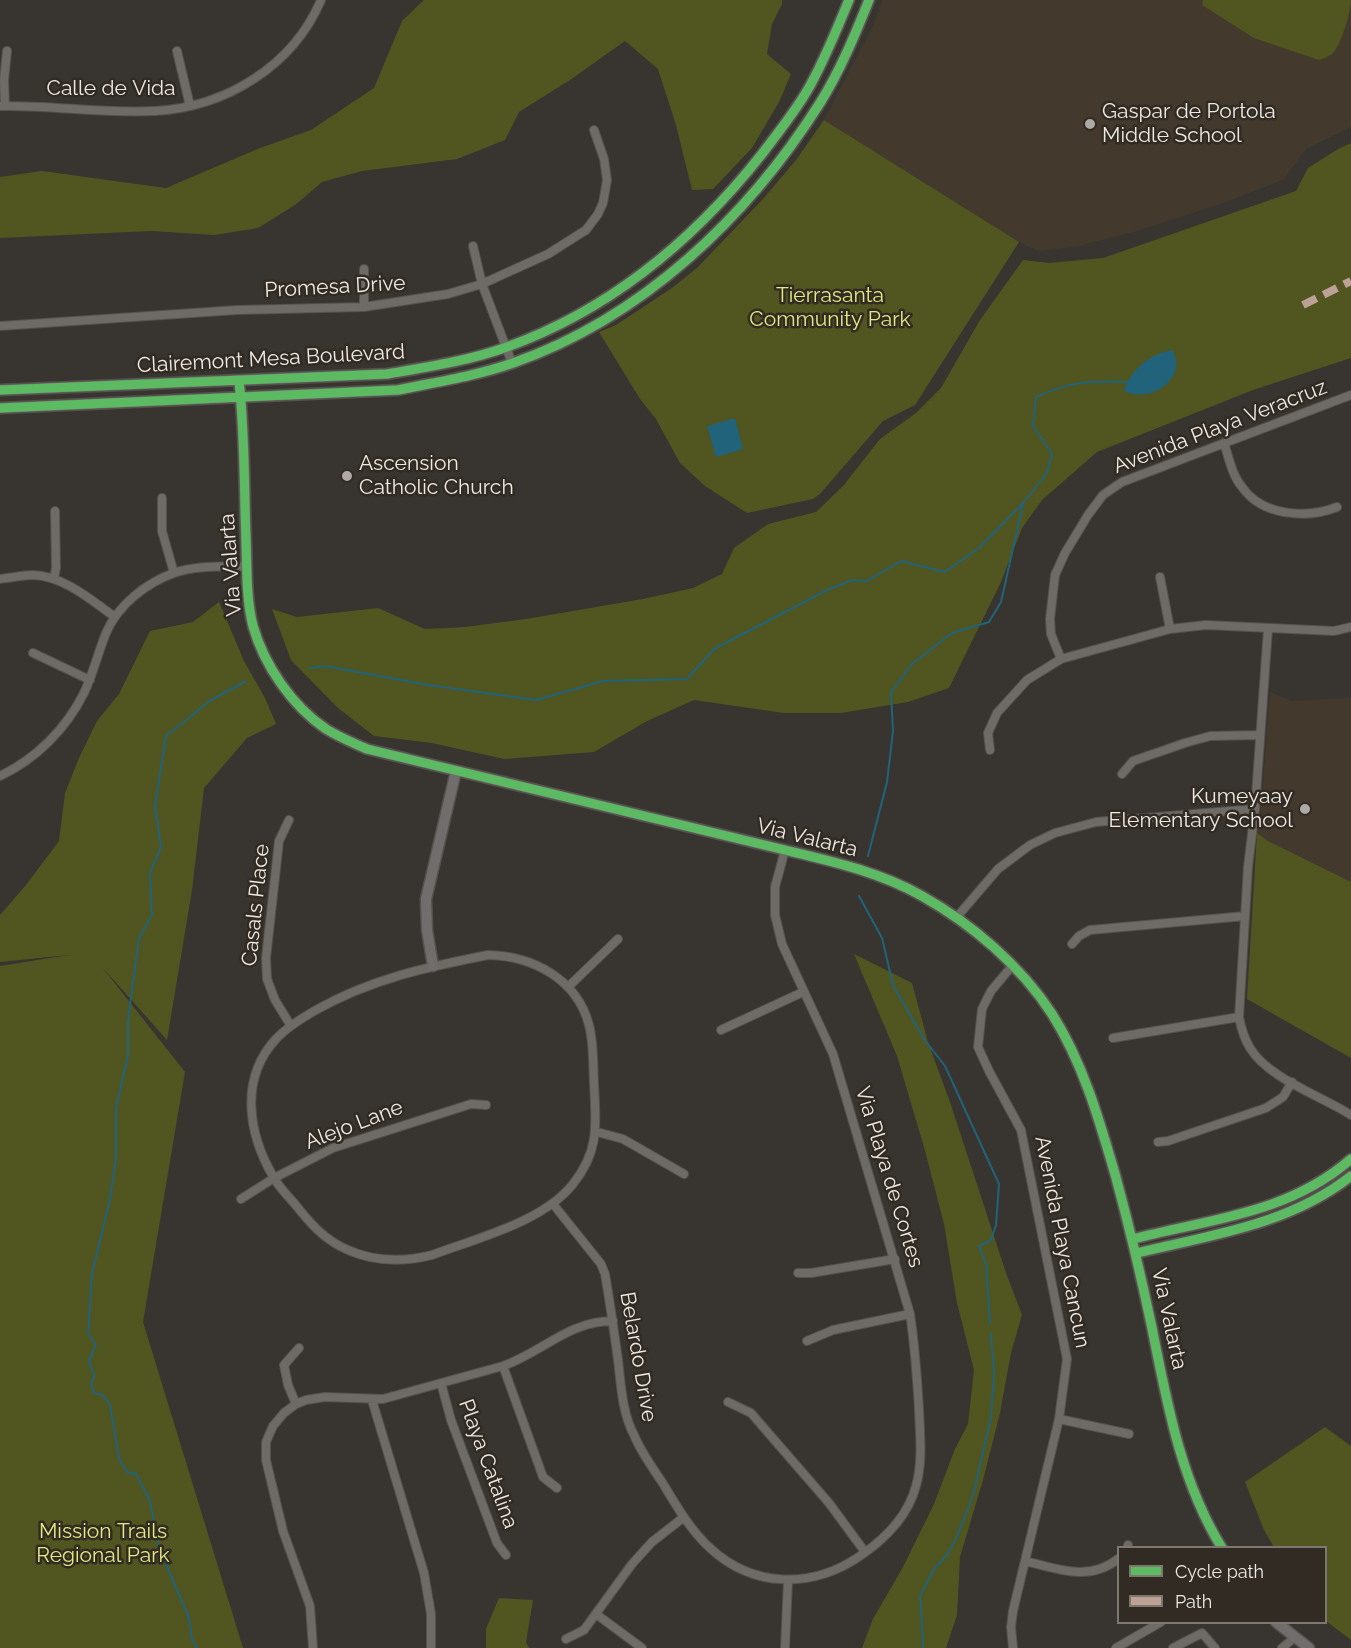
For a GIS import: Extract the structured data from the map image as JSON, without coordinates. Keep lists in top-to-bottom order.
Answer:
{
  "streets": {
    "main road": ["Clairemont Mesa Boulevard", "Via Valarta"],
    "street": [
      "Calle de Vida",
      "Promesa Drive",
      "Avenida Playa Veracruz",
      "Casals Place",
      "Alejo Lane",
      "Via Playa de Cortes",
      "Avenida Playa Cancun",
      "Belardo Drive",
      "Playa Catalina"
    ]
  },
  "crossings": [
    ["Clairemont Mesa Boulevard", "Via Valarta"],
    ["Via Valarta", "Via Playa de Cortes"],
    ["Via Valarta", "Avenida Playa Cancun"],
    ["Via Playa de Cortes", "Belardo Drive"]
  ],
  "parks": ["Tierrasanta Community Park", "Mission Trails Regional Park"],
  "places": ["Gaspar de Portola Middle School", "Ascension Catholic Church", "Kumeyaay Elementary School"],
  "legend": ["Cycle path", "Path"]
}
